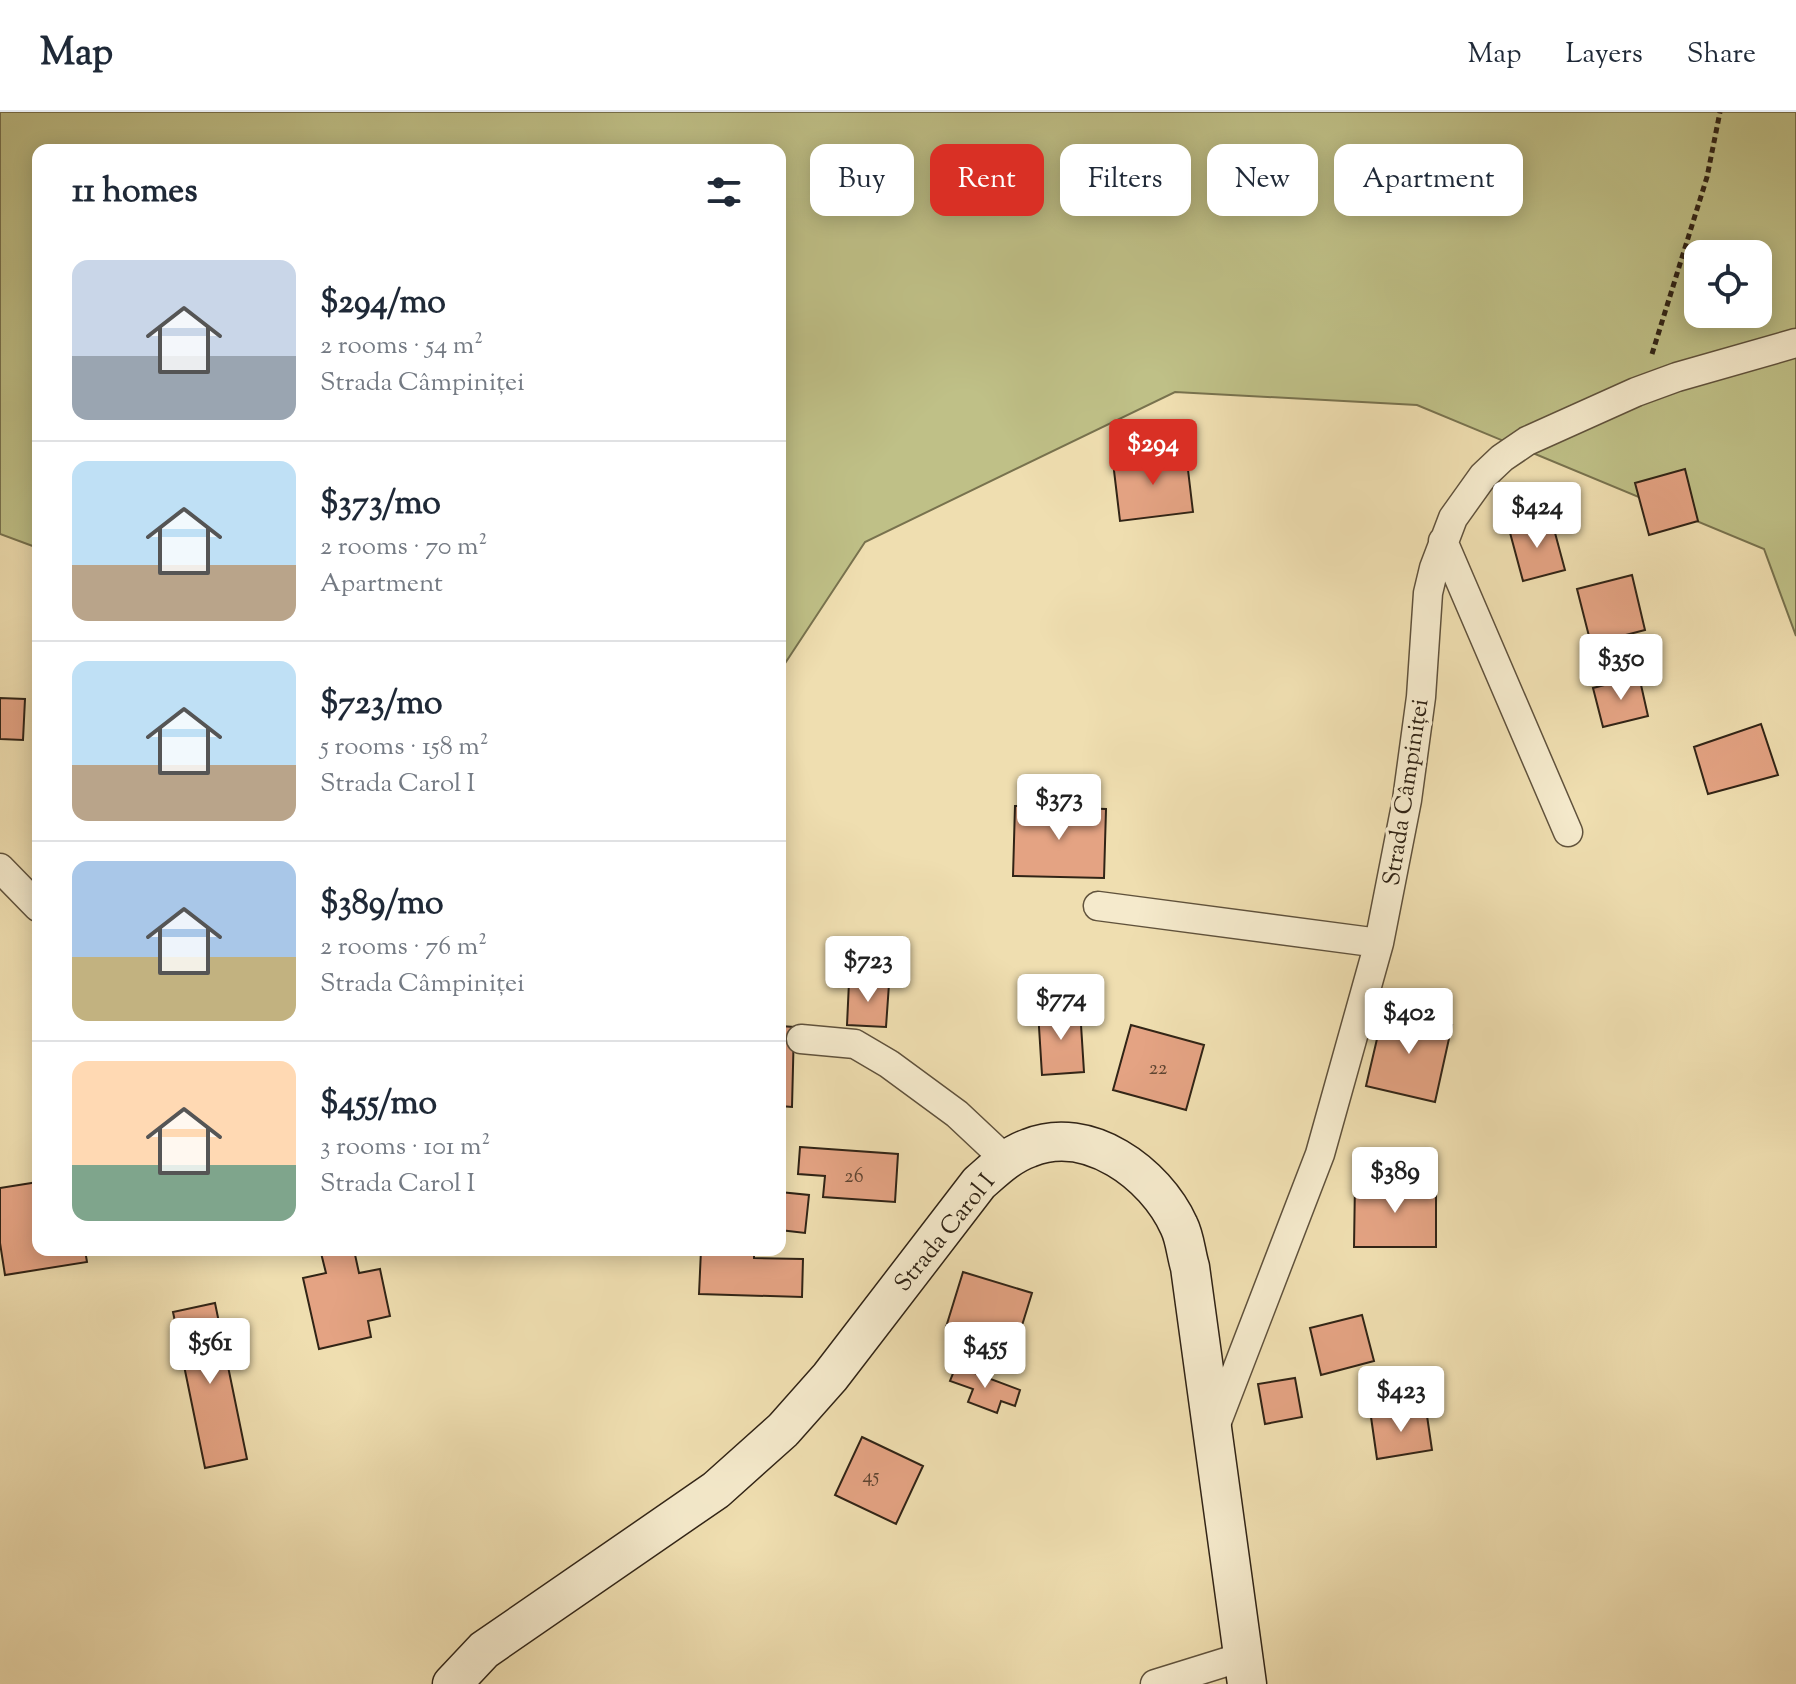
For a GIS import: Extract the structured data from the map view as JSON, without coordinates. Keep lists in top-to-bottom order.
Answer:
{
  "streets": {
    "main road": ["Strada Carol I"],
    "street": ["Strada Câmpiniței"]
  },
  "crossings": [
    ["Strada Câmpiniței", "Strada Carol I"]
  ],
  "house_numbers": ["22", "26", "45"],
  "page": {
    "header": "Map",
    "nav": ["Map", "Layers", "Share"],
    "chip": [
      "Buy",
      "Rent",
      "Filters",
      "New",
      "Apartment"
    ],
    "heading": "11 homes",
    "list": [
      {
        "name": "$294/mo",
        "note": "2 rooms · 54 m² · Strada Câmpiniței"
      },
      {
        "name": "$373/mo",
        "note": "2 rooms · 70 m² · Apartment"
      },
      {
        "name": "$723/mo",
        "note": "5 rooms · 158 m² · Strada Carol I"
      },
      {
        "name": "$389/mo",
        "note": "2 rooms · 76 m² · Strada Câmpiniței"
      },
      {
        "name": "$455/mo",
        "note": "3 rooms · 101 m² · Strada Carol I"
      }
    ],
    "price": [
      "$294",
      "$424",
      "$350",
      "$373",
      "$723",
      "$774",
      "$402",
      "$389",
      "$561",
      "$455",
      "$423"
    ]
  }
}
